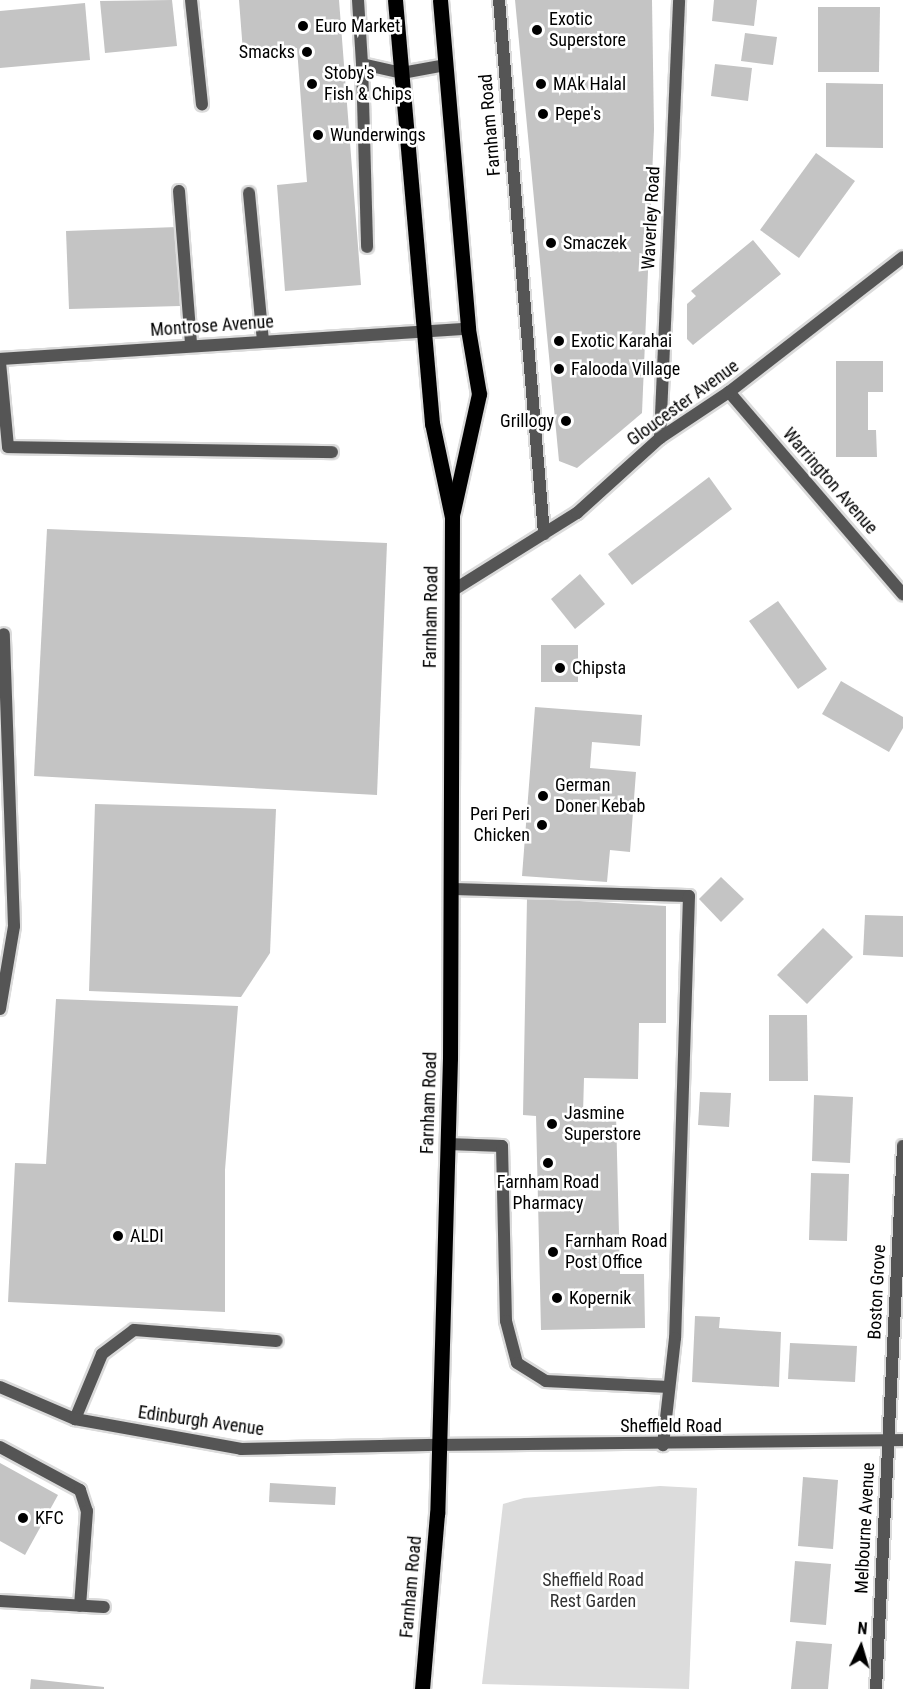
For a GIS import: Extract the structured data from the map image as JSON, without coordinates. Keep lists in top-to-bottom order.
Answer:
{
  "streets": {
    "main road": ["Farnham Road"],
    "street": [
      "Waverley Road",
      "Montrose Avenue",
      "Gloucester Avenue",
      "Warrington Avenue",
      "Boston Grove",
      "Edinburgh Avenue",
      "Sheffield Road",
      "Melbourne Avenue"
    ]
  },
  "crossings": [
    ["Farnham Road", "Montrose Avenue"],
    ["Farnham Road", "Gloucester Avenue"],
    ["Farnham Road", "Edinburgh Avenue"],
    ["Farnham Road", "Sheffield Road"],
    ["Waverley Road", "Gloucester Avenue"],
    ["Gloucester Avenue", "Warrington Avenue"],
    ["Boston Grove", "Sheffield Road"],
    ["Boston Grove", "Melbourne Avenue"],
    ["Edinburgh Avenue", "Sheffield Road"],
    ["Sheffield Road", "Melbourne Avenue"]
  ],
  "parks": ["Sheffield Road Rest Garden"],
  "places": [
    "Euro Market",
    "Exotic Superstore",
    "Smacks",
    "Stoby's Fish & Chips",
    "MAk Halal",
    "Pepe's",
    "Wunderwings",
    "Smaczek",
    "Exotic Karahai",
    "Falooda Village",
    "Grillogy",
    "Chipsta",
    "German Doner Kebab",
    "Peri Peri Chicken",
    "Jasmine Superstore",
    "Farnham Road Pharmacy",
    "ALDI",
    "Farnham Road Post Office",
    "Kopernik",
    "KFC"
  ],
  "north": "top"
}
